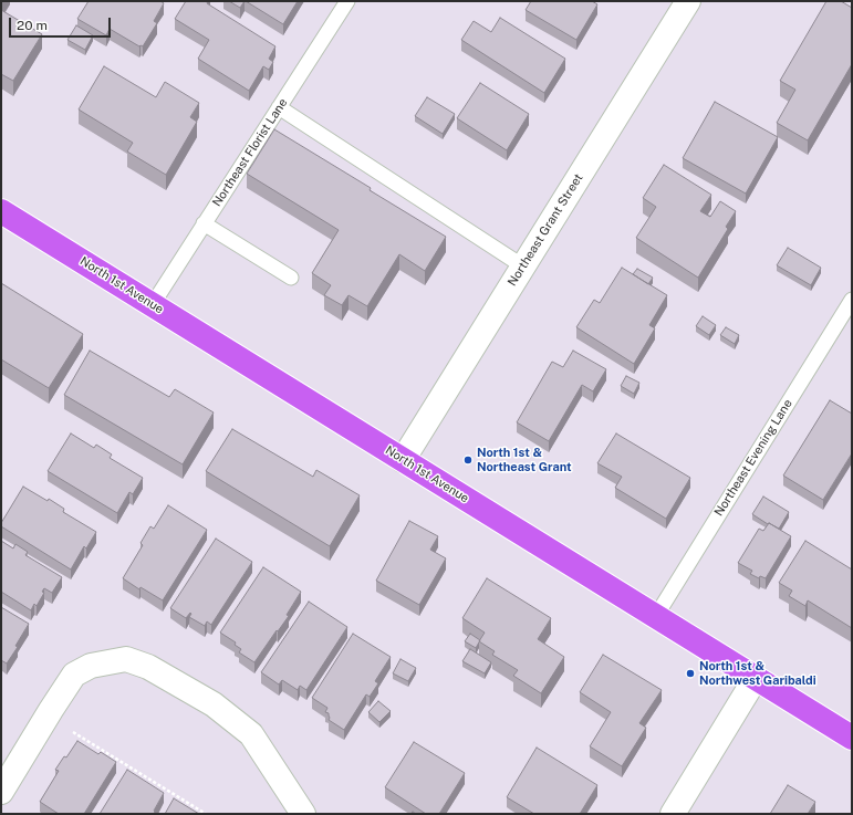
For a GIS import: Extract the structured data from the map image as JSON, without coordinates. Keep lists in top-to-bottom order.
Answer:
{
  "streets": {
    "main road": ["North 1st Avenue"],
    "street": ["Northeast Grant Street"],
    "lane": ["Northeast Florist Lane", "Northeast Evening Lane"]
  },
  "crossings": [
    ["Northeast Florist Lane", "North 1st Avenue"],
    ["Northeast Grant Street", "North 1st Avenue"],
    ["North 1st Avenue", "Northeast Evening Lane"]
  ],
  "places": ["North 1st & Northeast Grant", "North 1st & Northwest Garibaldi"],
  "scale_bar": "20 m"
}
